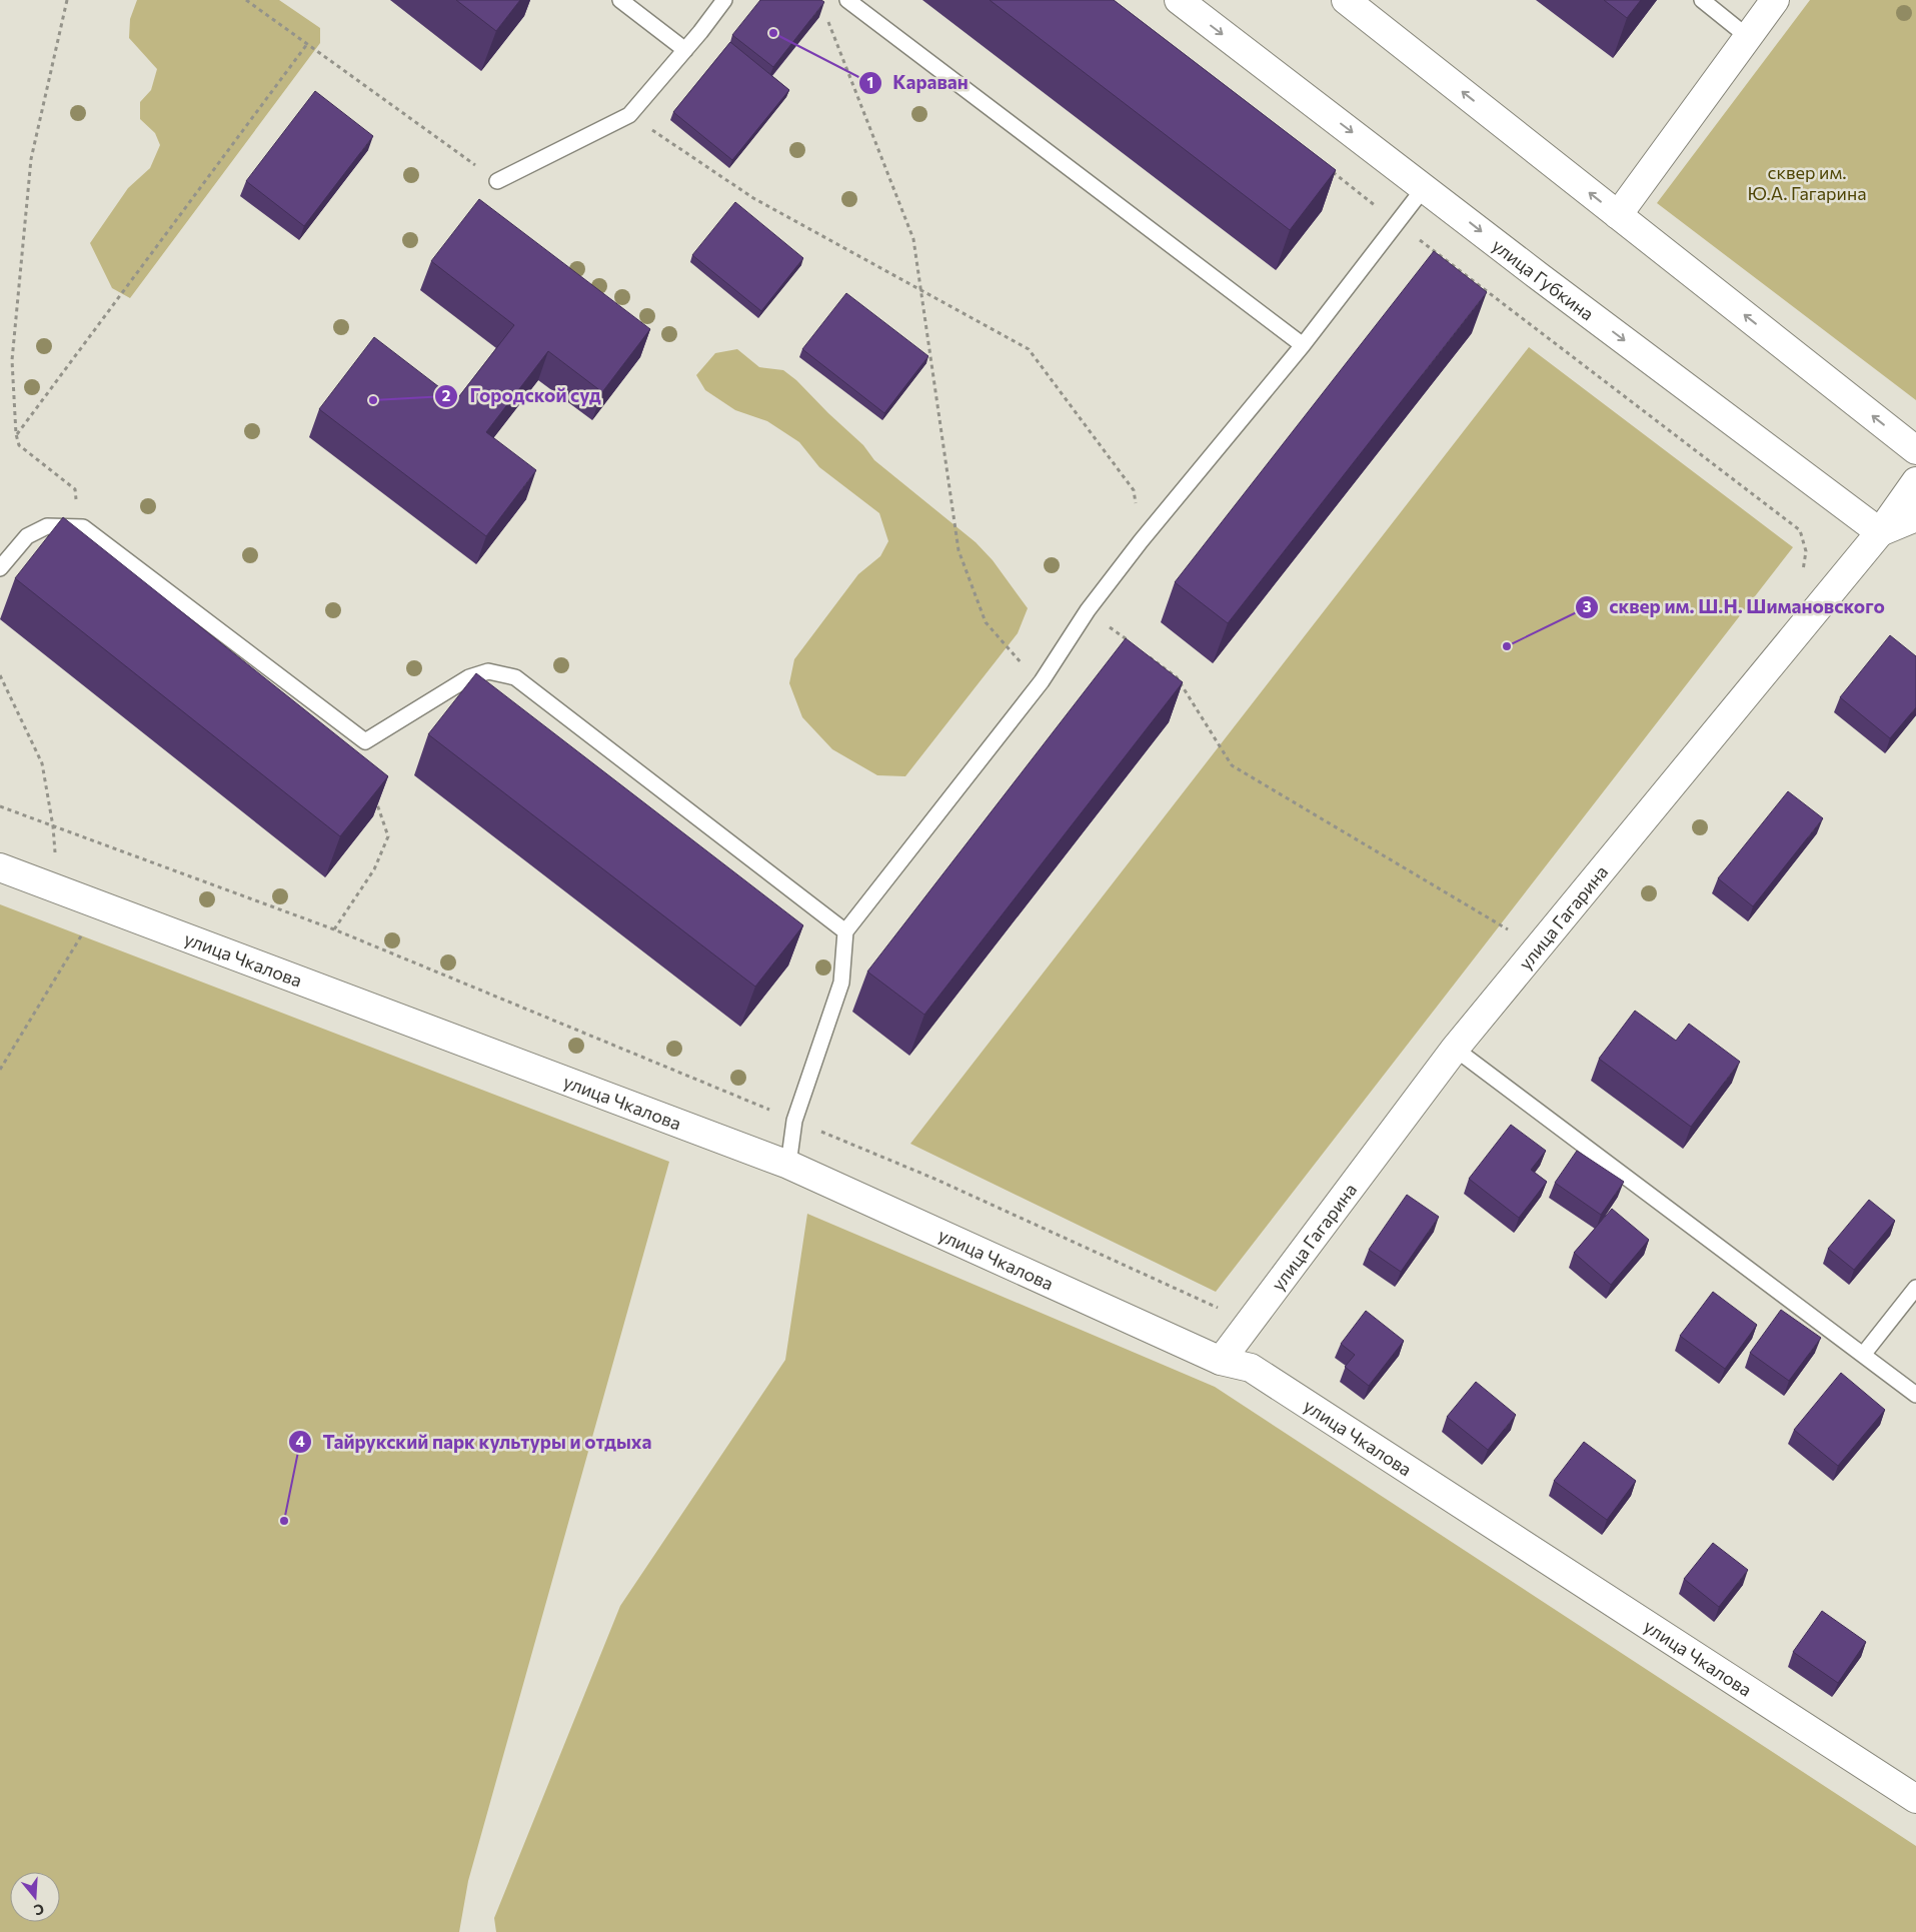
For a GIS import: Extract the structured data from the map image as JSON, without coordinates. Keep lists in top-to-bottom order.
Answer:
{
  "streets": {
    "street": ["улица Губкина", "улица Гагарина", "улица Чкалова"]
  },
  "crossings": [
    ["улица Губкина", "улица Гагарина"],
    ["улица Гагарина", "улица Чкалова"]
  ],
  "parks": ["сквер им. Ю.А. Гагарина"],
  "places": [
    "Караван",
    "Городской суд",
    "сквер им. Ш.Н. Шимановского",
    "Тайрукский парк культуры и отдыха"
  ],
  "north": "bottom"
}
